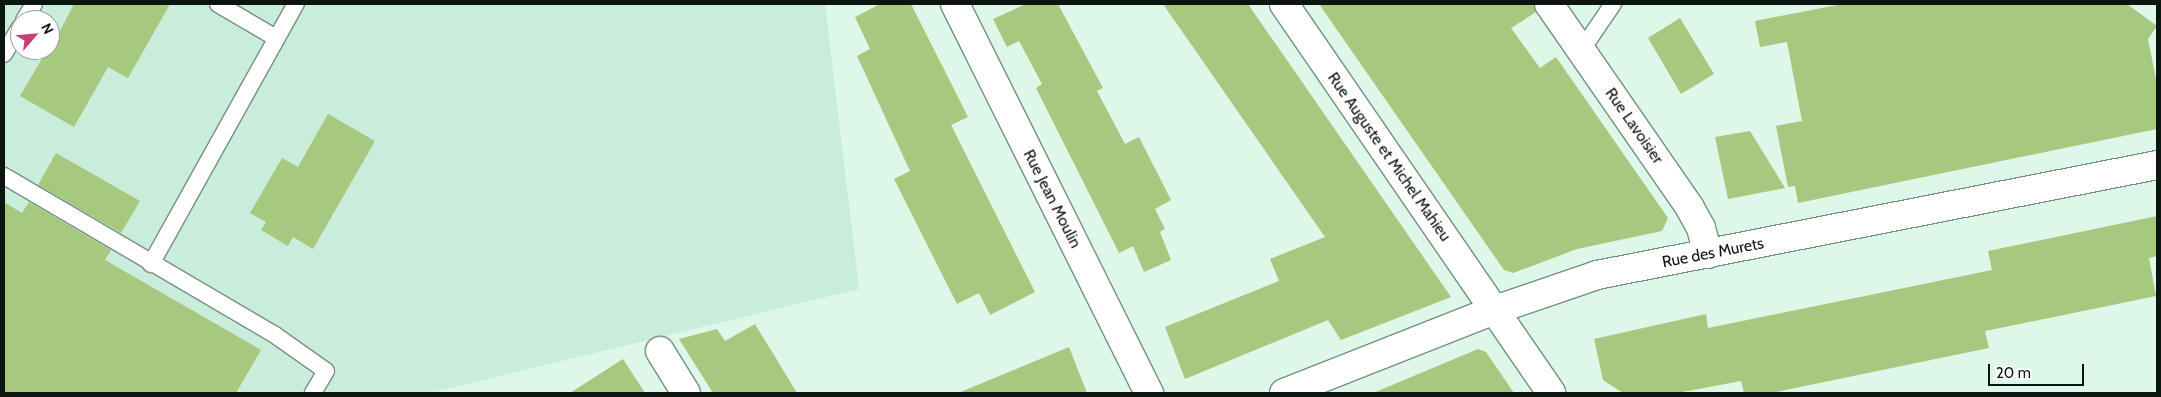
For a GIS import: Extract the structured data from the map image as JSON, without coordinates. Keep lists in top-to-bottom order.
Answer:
{
  "streets": {
    "street": [
      "Rue Lavoisier",
      "Rue Auguste et Michel Mahieu",
      "Rue Jean Moulin",
      "Rue des Murets"
    ]
  },
  "crossings": [
    ["Rue Lavoisier", "Rue des Murets"],
    ["Rue Auguste et Michel Mahieu", "Rue des Murets"]
  ],
  "scale_bar": "20 m",
  "north": "top right"
}
